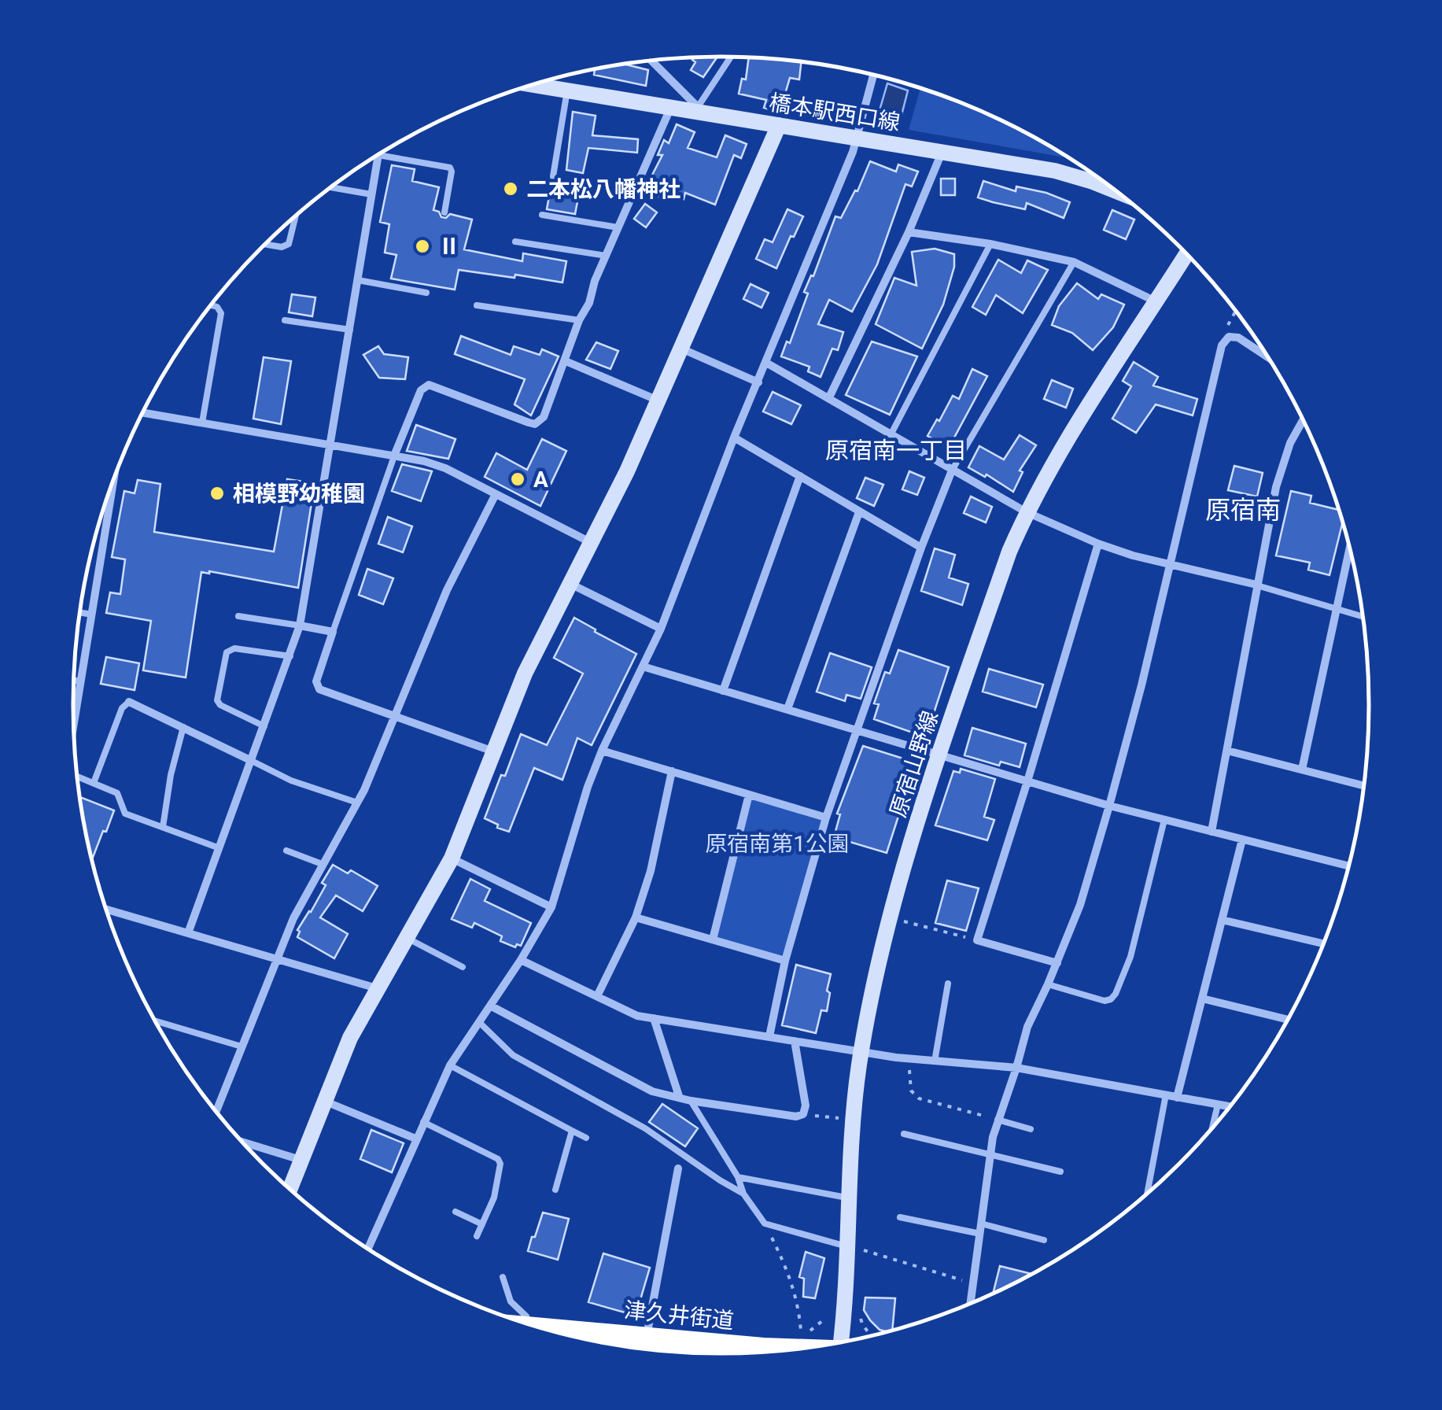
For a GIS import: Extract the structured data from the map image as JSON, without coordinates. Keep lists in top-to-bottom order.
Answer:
{
  "streets": {
    "highway": ["津久井街道"],
    "street": ["橋本駅西口線", "原宿山野線"]
  },
  "districts": ["原宿南一丁目", "原宿南"],
  "parks": ["原宿南第1公園"],
  "places": [
    "二本松八幡神社",
    "Ⅱ",
    "A",
    "相模野幼稚園"
  ]
}
